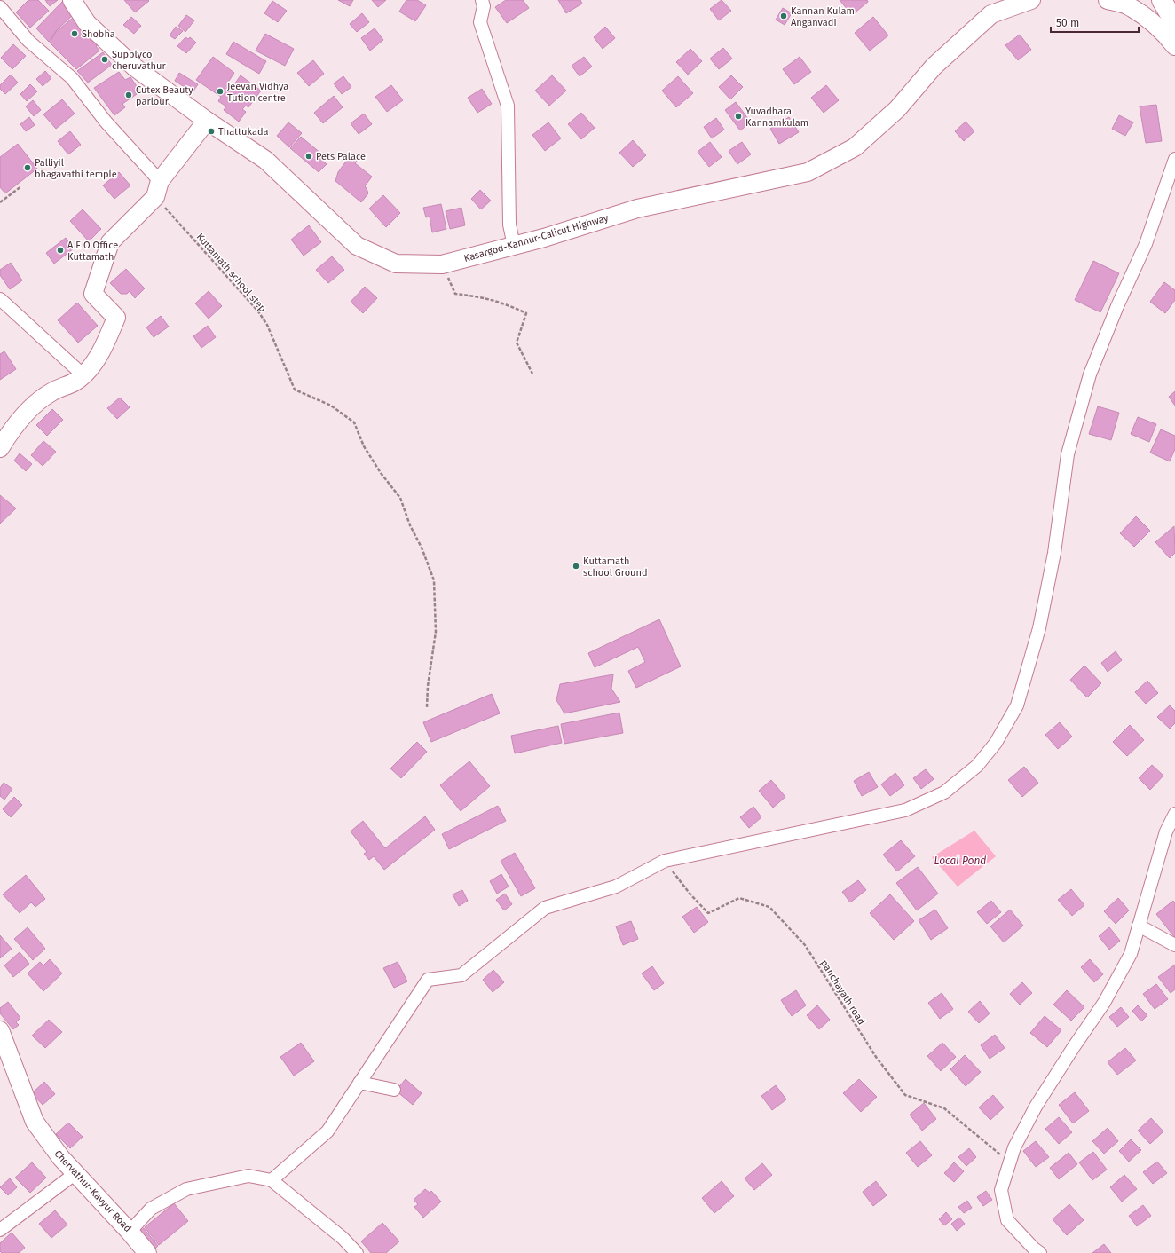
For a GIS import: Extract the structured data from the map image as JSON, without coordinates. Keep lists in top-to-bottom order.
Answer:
{
  "streets": {
    "main road": ["Kasargod-Kannur-Calicut Highway", "Chervathur-Kayyur Road"],
    "path": ["Kuttamath school step", "panchayath road"]
  },
  "water": ["Local Pond"],
  "places": [
    "Kannan Kulam Anganvadi",
    "Shobha",
    "Supplyco cheruvathur",
    "Jeevan Vidhya Tution centre",
    "Cutex Beauty parlour",
    "Yuvadhara Kannamkulam",
    "Thattukada",
    "Pets Palace",
    "Palliyil bhagavathi temple",
    "A E O Office Kuttamath",
    "Kuttamath school Ground"
  ],
  "scale_bar": "50 m"
}
